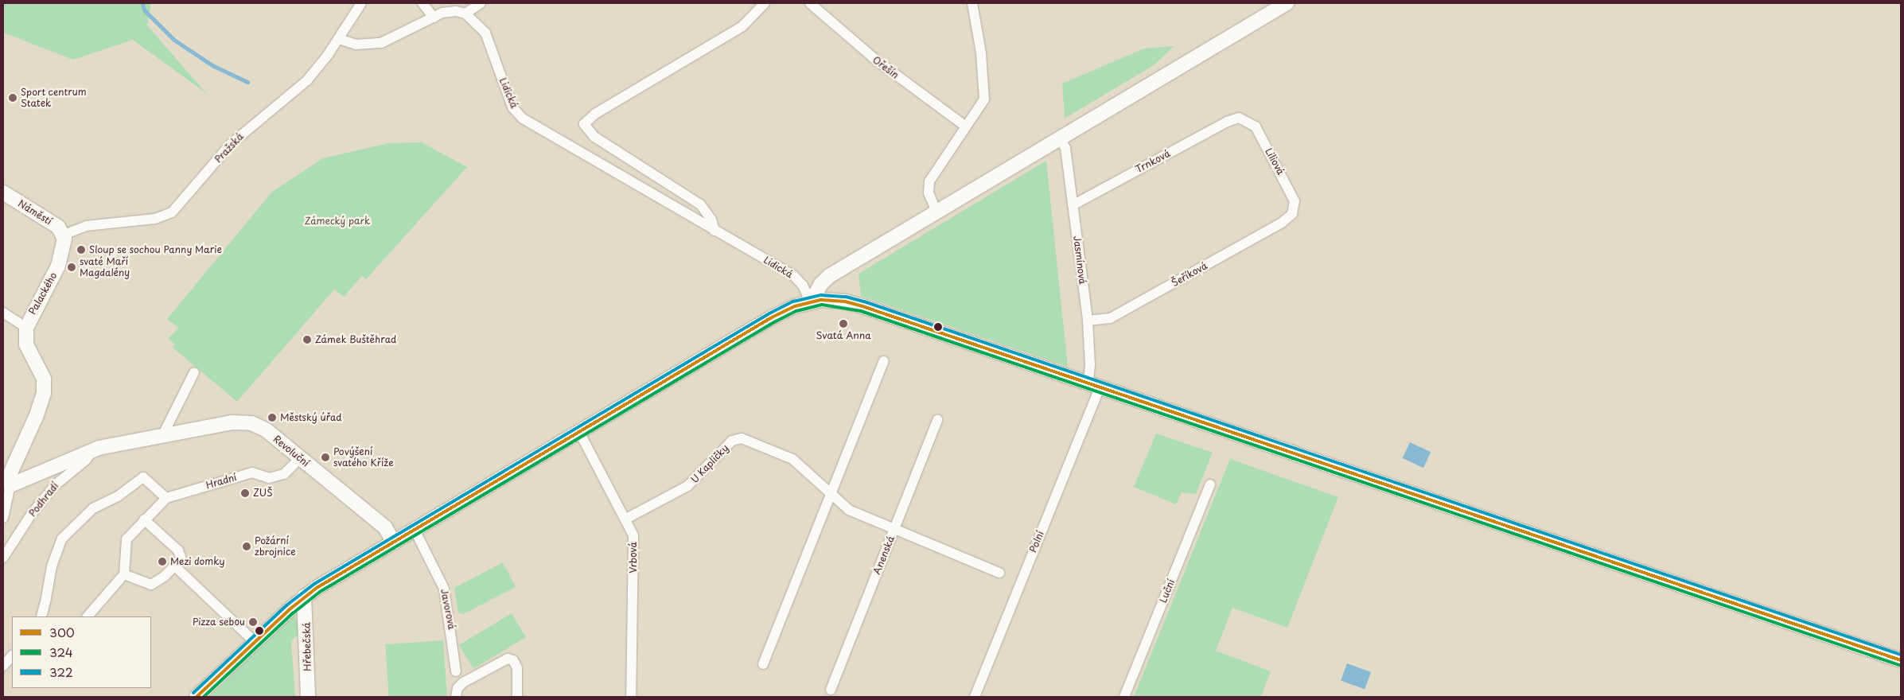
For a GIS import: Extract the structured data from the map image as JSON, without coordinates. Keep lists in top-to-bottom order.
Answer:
{
  "streets": {
    "street": [
      "Ořešín",
      "Lidická",
      "Pražská",
      "Trnková",
      "Liliová",
      "Náměstí",
      "Jasmínová",
      "Šeříková",
      "Palackého",
      "Revoluční",
      "U Kapličky",
      "Hradní",
      "Podhradí",
      "Polní",
      "Anenská",
      "Vrbová",
      "Luční",
      "Javorová",
      "Hřebečská"
    ]
  },
  "crossings": [
    ["Pražská", "Náměstí"],
    ["Pražská", "Palackého"],
    ["Trnková", "Liliová"],
    ["Trnková", "Jasmínová"],
    ["Liliová", "Šeříková"],
    ["Náměstí", "Palackého"],
    ["Jasmínová", "Šeříková"],
    ["Jasmínová", "Polní"],
    ["Revoluční", "Hradní"],
    ["Revoluční", "Podhradí"],
    ["U Kapličky", "Anenská"],
    ["U Kapličky", "Vrbová"]
  ],
  "parks": ["Zámecký park"],
  "places": [
    "Sport centrum Statek",
    "Sloup se sochou Panny Marie",
    "svaté Maří Magdalény",
    "Svatá Anna",
    "Zámek Buštěhrad",
    "Městský úřad",
    "Povýšení svatého Kříže",
    "ZUŠ",
    "Požární zbrojnice",
    "Mezi domky",
    "Pizza sebou"
  ],
  "lines": ["transit line 322", "transit line 300", "transit line 324"],
  "legend": ["300", "324", "322"]
}
